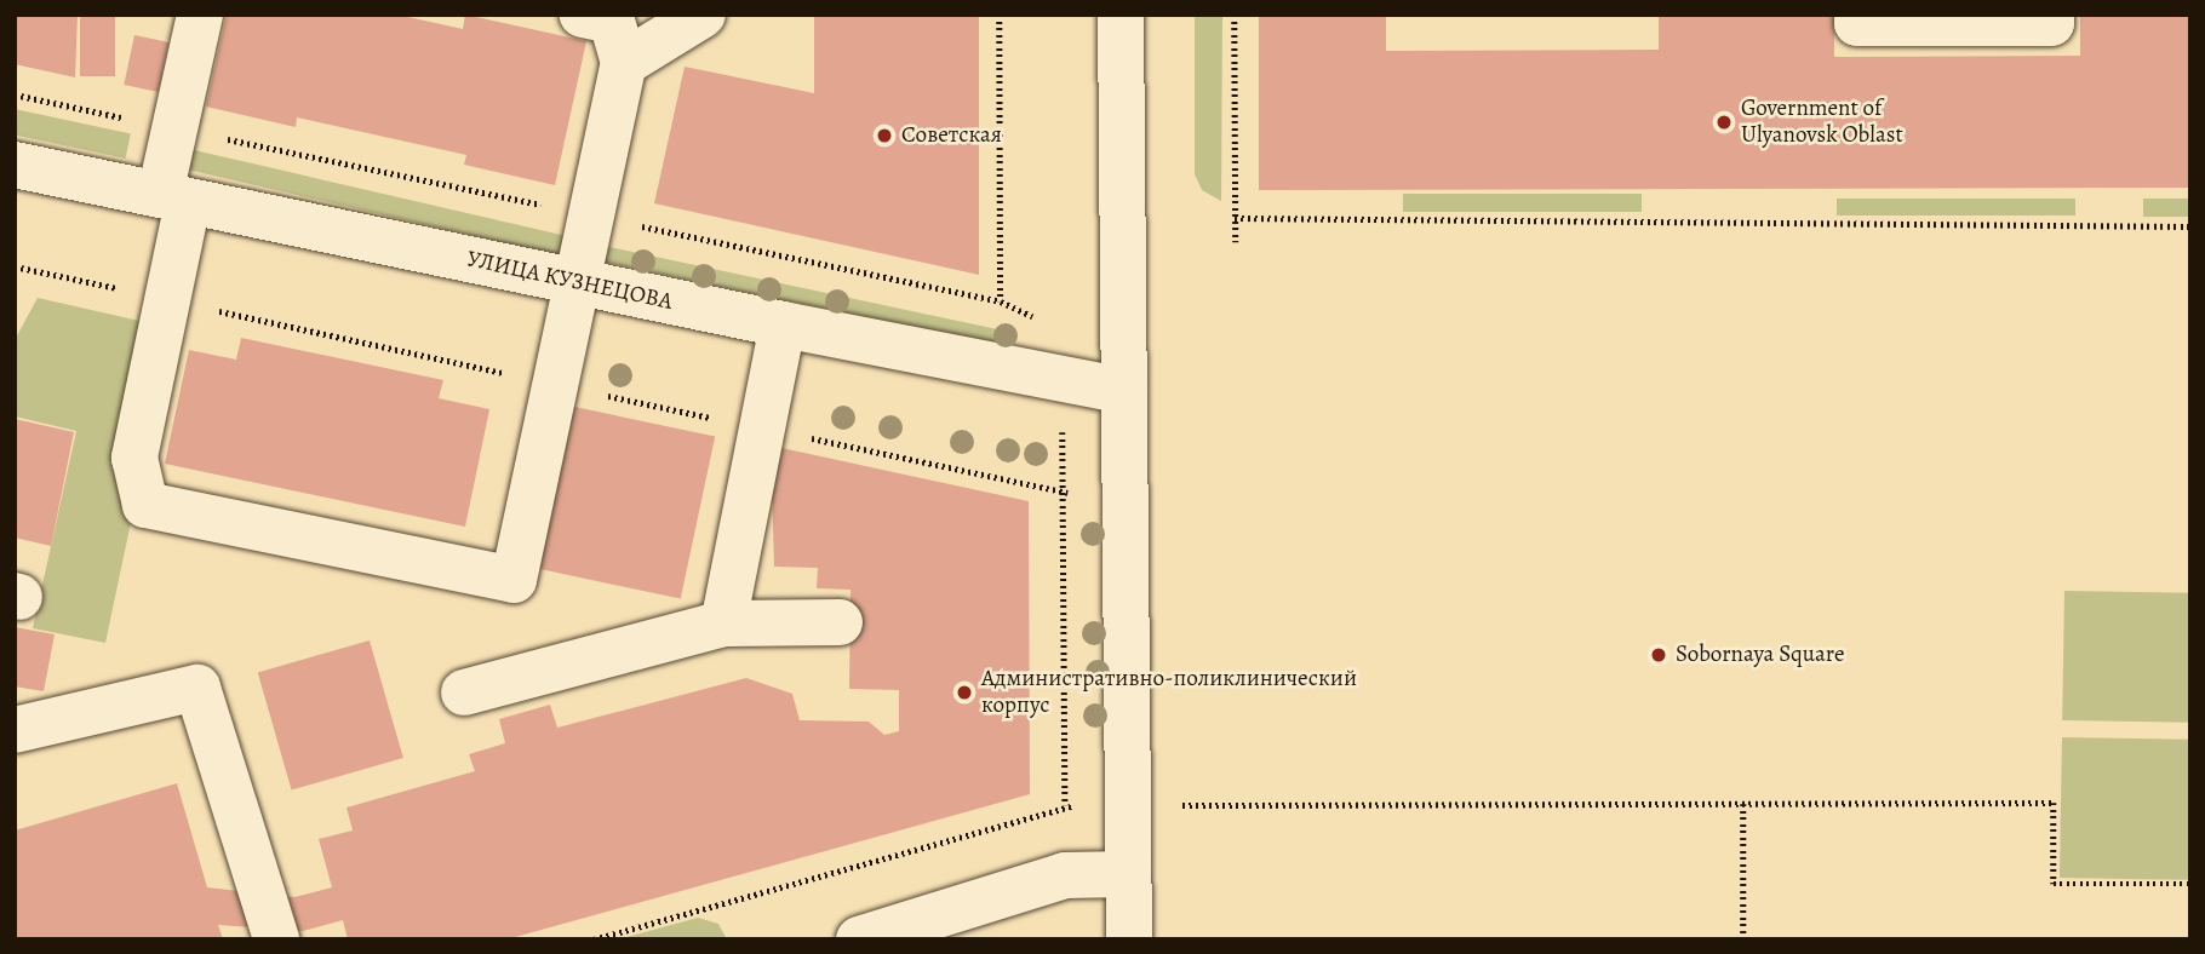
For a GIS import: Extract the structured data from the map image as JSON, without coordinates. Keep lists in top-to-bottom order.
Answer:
{
  "streets": {
    "street": ["УЛИЦА КУЗНЕЦОВА"]
  },
  "places": [
    "Government of Ulyanovsk Oblast",
    "Советская",
    "Sobornaya Square",
    "Административно-поликлинический корпус"
  ]
}
